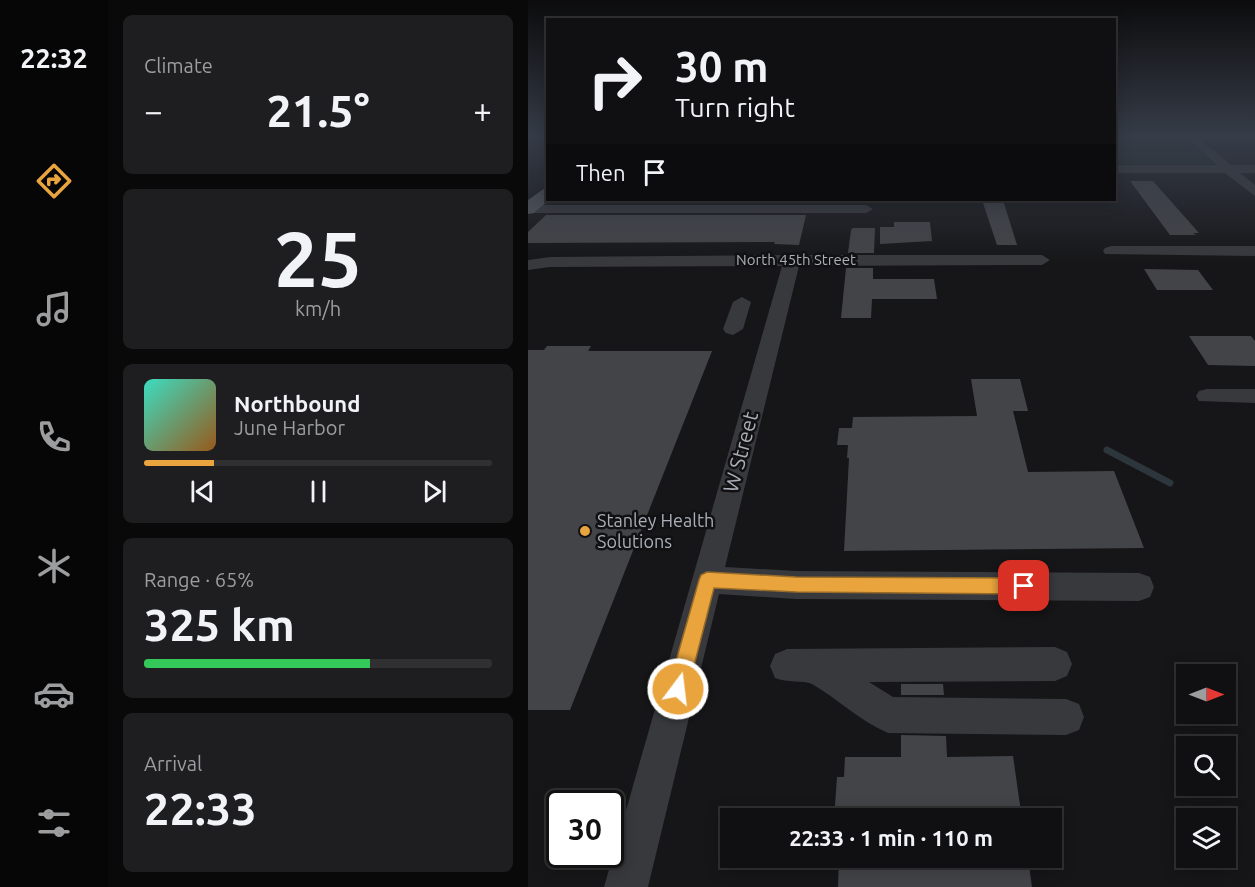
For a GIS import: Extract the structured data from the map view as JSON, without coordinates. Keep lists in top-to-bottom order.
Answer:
{
  "streets": {
    "street": ["North 45th Street", "W Street"]
  },
  "crossings": [
    ["North 45th Street", "W Street"]
  ],
  "places": ["Stanley Health Solutions"],
  "north": "right",
  "page": {
    "tabs": "22:32",
    "tile": [
      "Climate",
      ["25", "km/h"],
      ["Range · 65%", "325 km"],
      ["Arrival", "22:33"]
    ],
    "turn": ["30 m", "Turn right"],
    "heat": ["−", "21.5°", "+"],
    "then": "Then",
    "song": ["Northbound", "June Harbor"],
    "limit": "30",
    "trip": "22:33 · 1 min · 110 m"
  }
}
